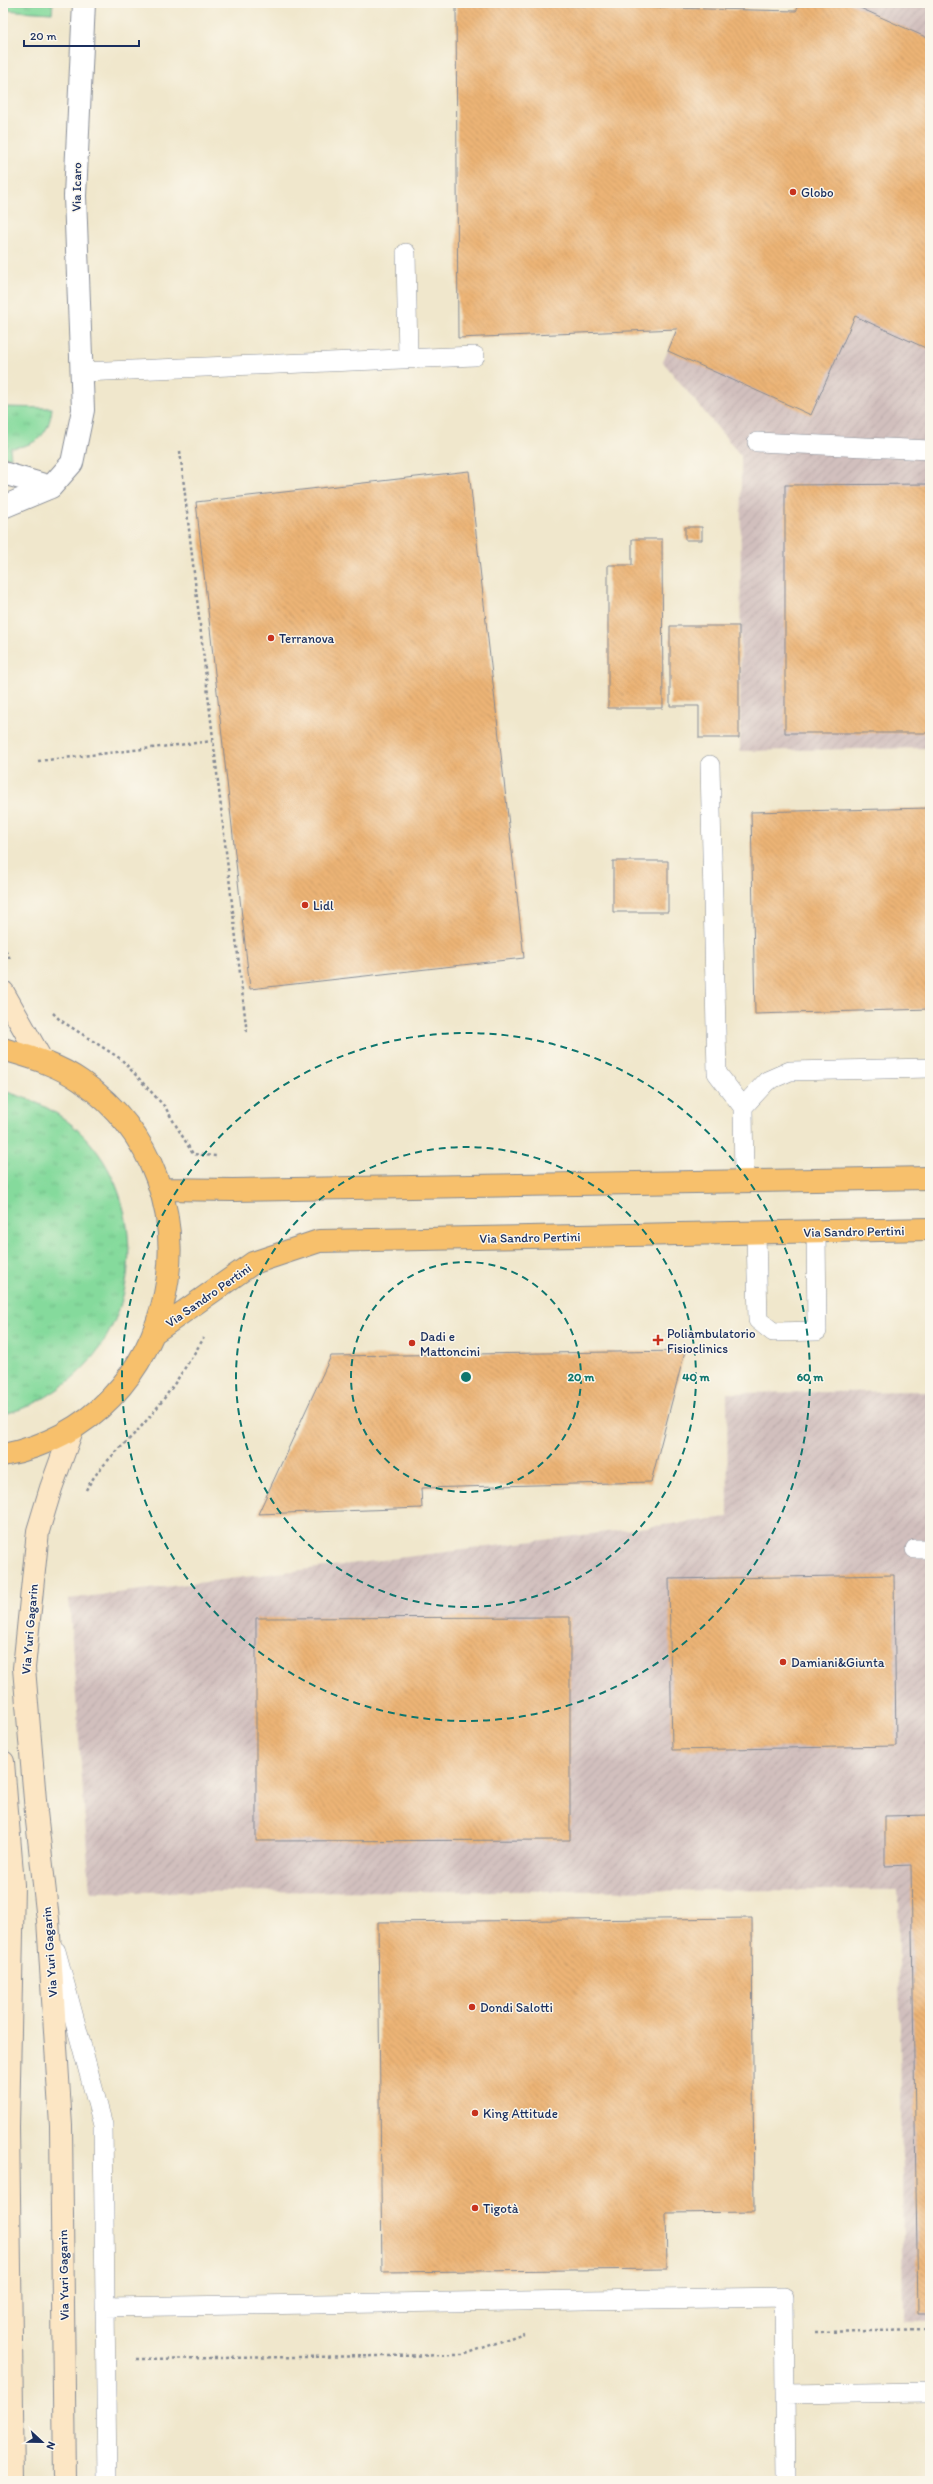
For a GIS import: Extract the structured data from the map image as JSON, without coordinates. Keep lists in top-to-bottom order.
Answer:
{
  "streets": {
    "main road": ["Via Sandro Pertini", "Via Yuri Gagarin"],
    "street": ["Via Icaro"]
  },
  "places": {
    "other": [
      "Globo",
      "Terranova",
      "Lidl",
      "Dadi e Mattoncini",
      "Damiani&Giunta",
      "Dondi Salotti",
      "King Attitude",
      "Tigotà"
    ],
    "health": ["Poliambulatorio Fisioclinics"]
  },
  "scale_bar": "20 m",
  "north": "right",
  "rings": ["20 m", "40 m", "60 m"]
}
